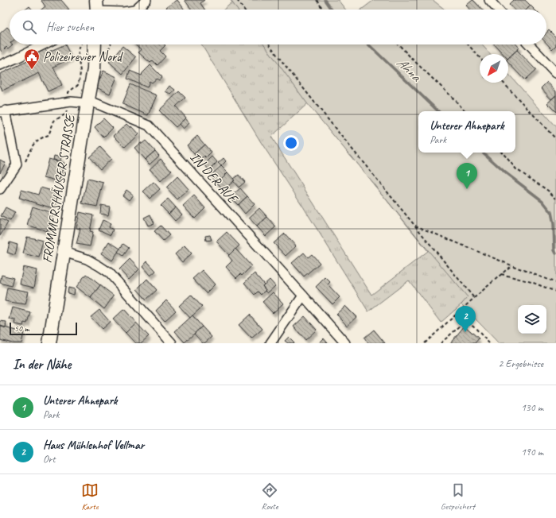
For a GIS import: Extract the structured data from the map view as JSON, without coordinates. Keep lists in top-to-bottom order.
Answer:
{
  "streets": {
    "main road": ["FROMMERSHÄUSER STRASSE"],
    "street": ["IN DER AUE"]
  },
  "crossings": [
    ["IN DER AUE", "FROMMERSHÄUSER STRASSE"]
  ],
  "water": ["Ahna"],
  "places": {
    "public building": ["Polizeirevier Nord"]
  },
  "scale_bar": "50 m",
  "north": "bottom left",
  "page": {
    "search": "Hier suchen",
    "popup": ["Unterer Ahnepark", "Park"],
    "pins": ["1", "2"],
    "scale": "50 m",
    "heading": ["In der Nähe", "2 Ergebnisse"],
    "list": [
      {
        "mark": "1",
        "name": "Unterer Ahnepark",
        "note": "Park",
        "value": "130 m"
      },
      {
        "mark": "2",
        "name": "Haus Mühlenhof Vellmar",
        "note": "Ort",
        "value": "190 m"
      }
    ],
    "nav": ["Karte", "Route", "Gespeichert"]
  }
}
